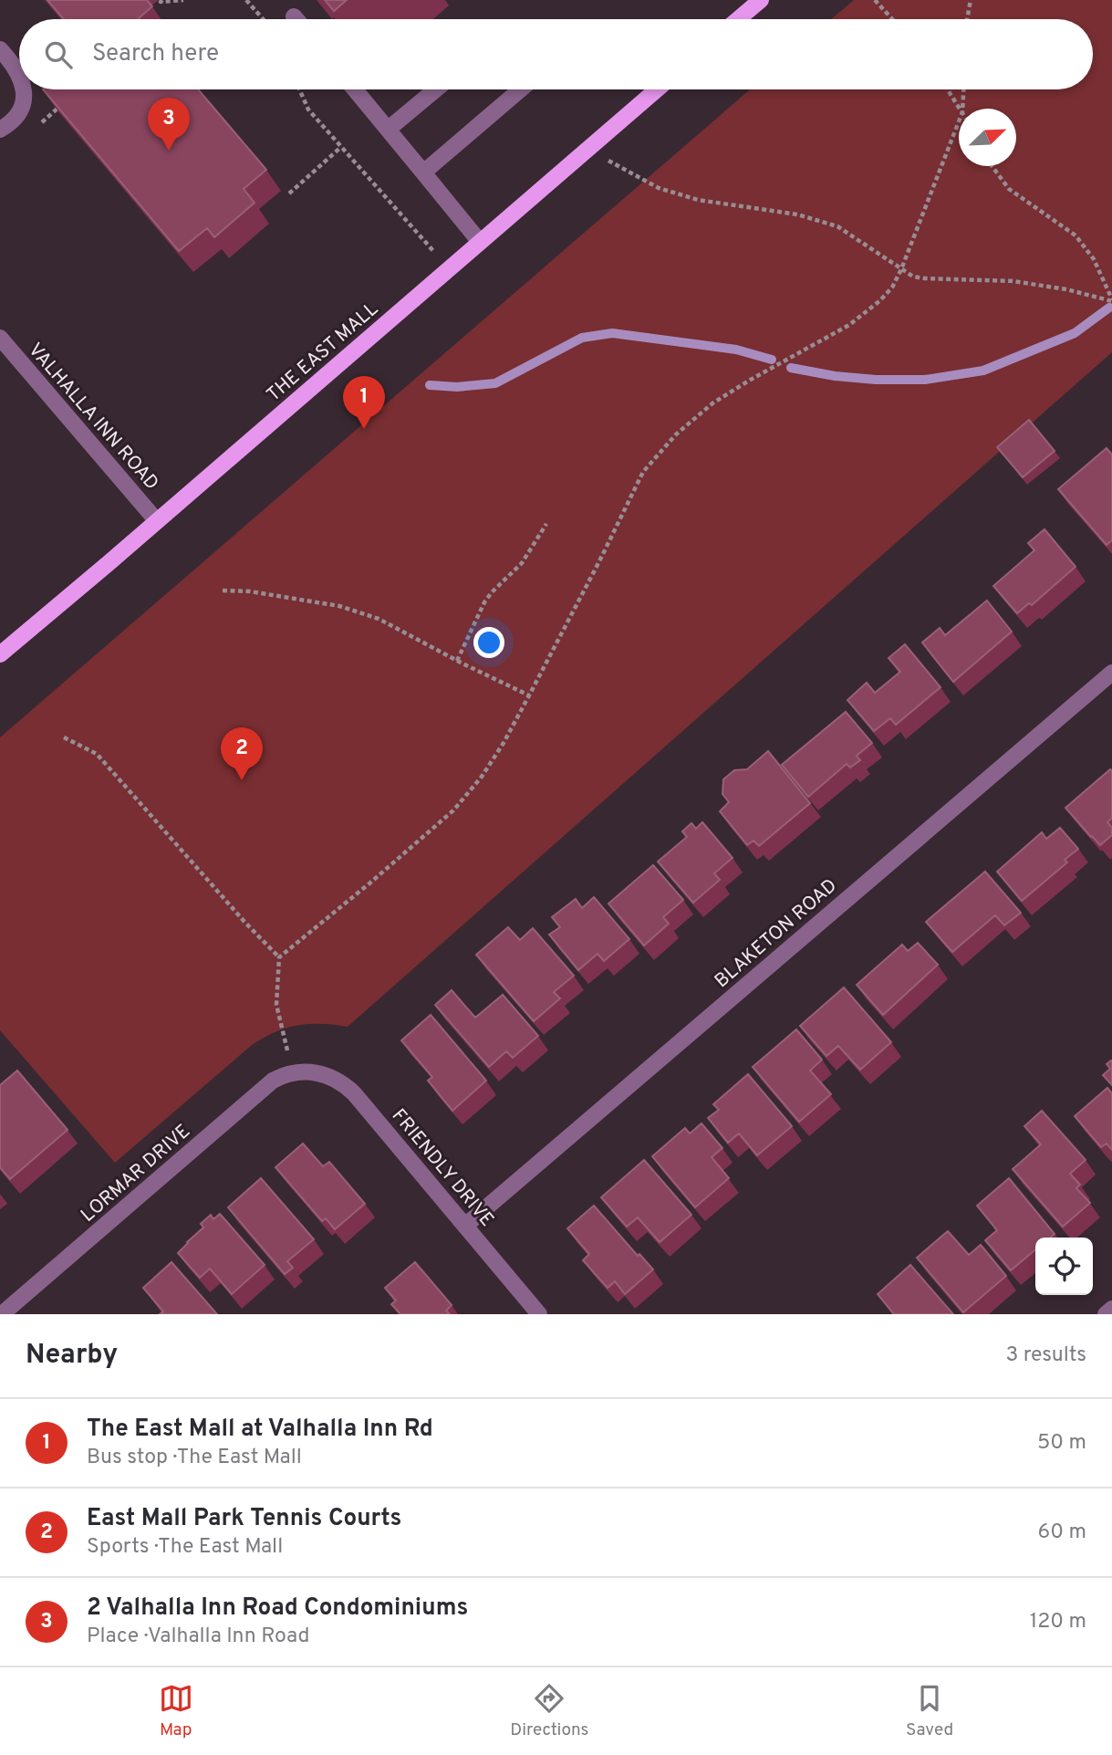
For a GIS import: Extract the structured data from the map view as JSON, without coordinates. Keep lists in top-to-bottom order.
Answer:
{
  "streets": {
    "main road": ["THE EAST MALL"],
    "street": [
      "VALHALLA INN ROAD",
      "BLAKETON ROAD",
      "FRIENDLY DRIVE",
      "LORMAR DRIVE"
    ]
  },
  "crossings": [
    ["THE EAST MALL", "VALHALLA INN ROAD"],
    ["BLAKETON ROAD", "FRIENDLY DRIVE"],
    ["FRIENDLY DRIVE", "LORMAR DRIVE"]
  ],
  "north": "top right",
  "page": {
    "search": "Search here",
    "pins": ["3", "1", "2"],
    "heading": ["Nearby", "3 results"],
    "list": [
      {
        "mark": "1",
        "name": "The East Mall at Valhalla Inn Rd",
        "note": "Bus stop · The East Mall",
        "value": "50 m"
      },
      {
        "mark": "2",
        "name": "East Mall Park Tennis Courts",
        "note": "Sports · The East Mall",
        "value": "60 m"
      },
      {
        "mark": "3",
        "name": "2 Valhalla Inn Road Condominiums",
        "note": "Place · Valhalla Inn Road",
        "value": "120 m"
      }
    ],
    "nav": ["Map", "Directions", "Saved"]
  }
}
